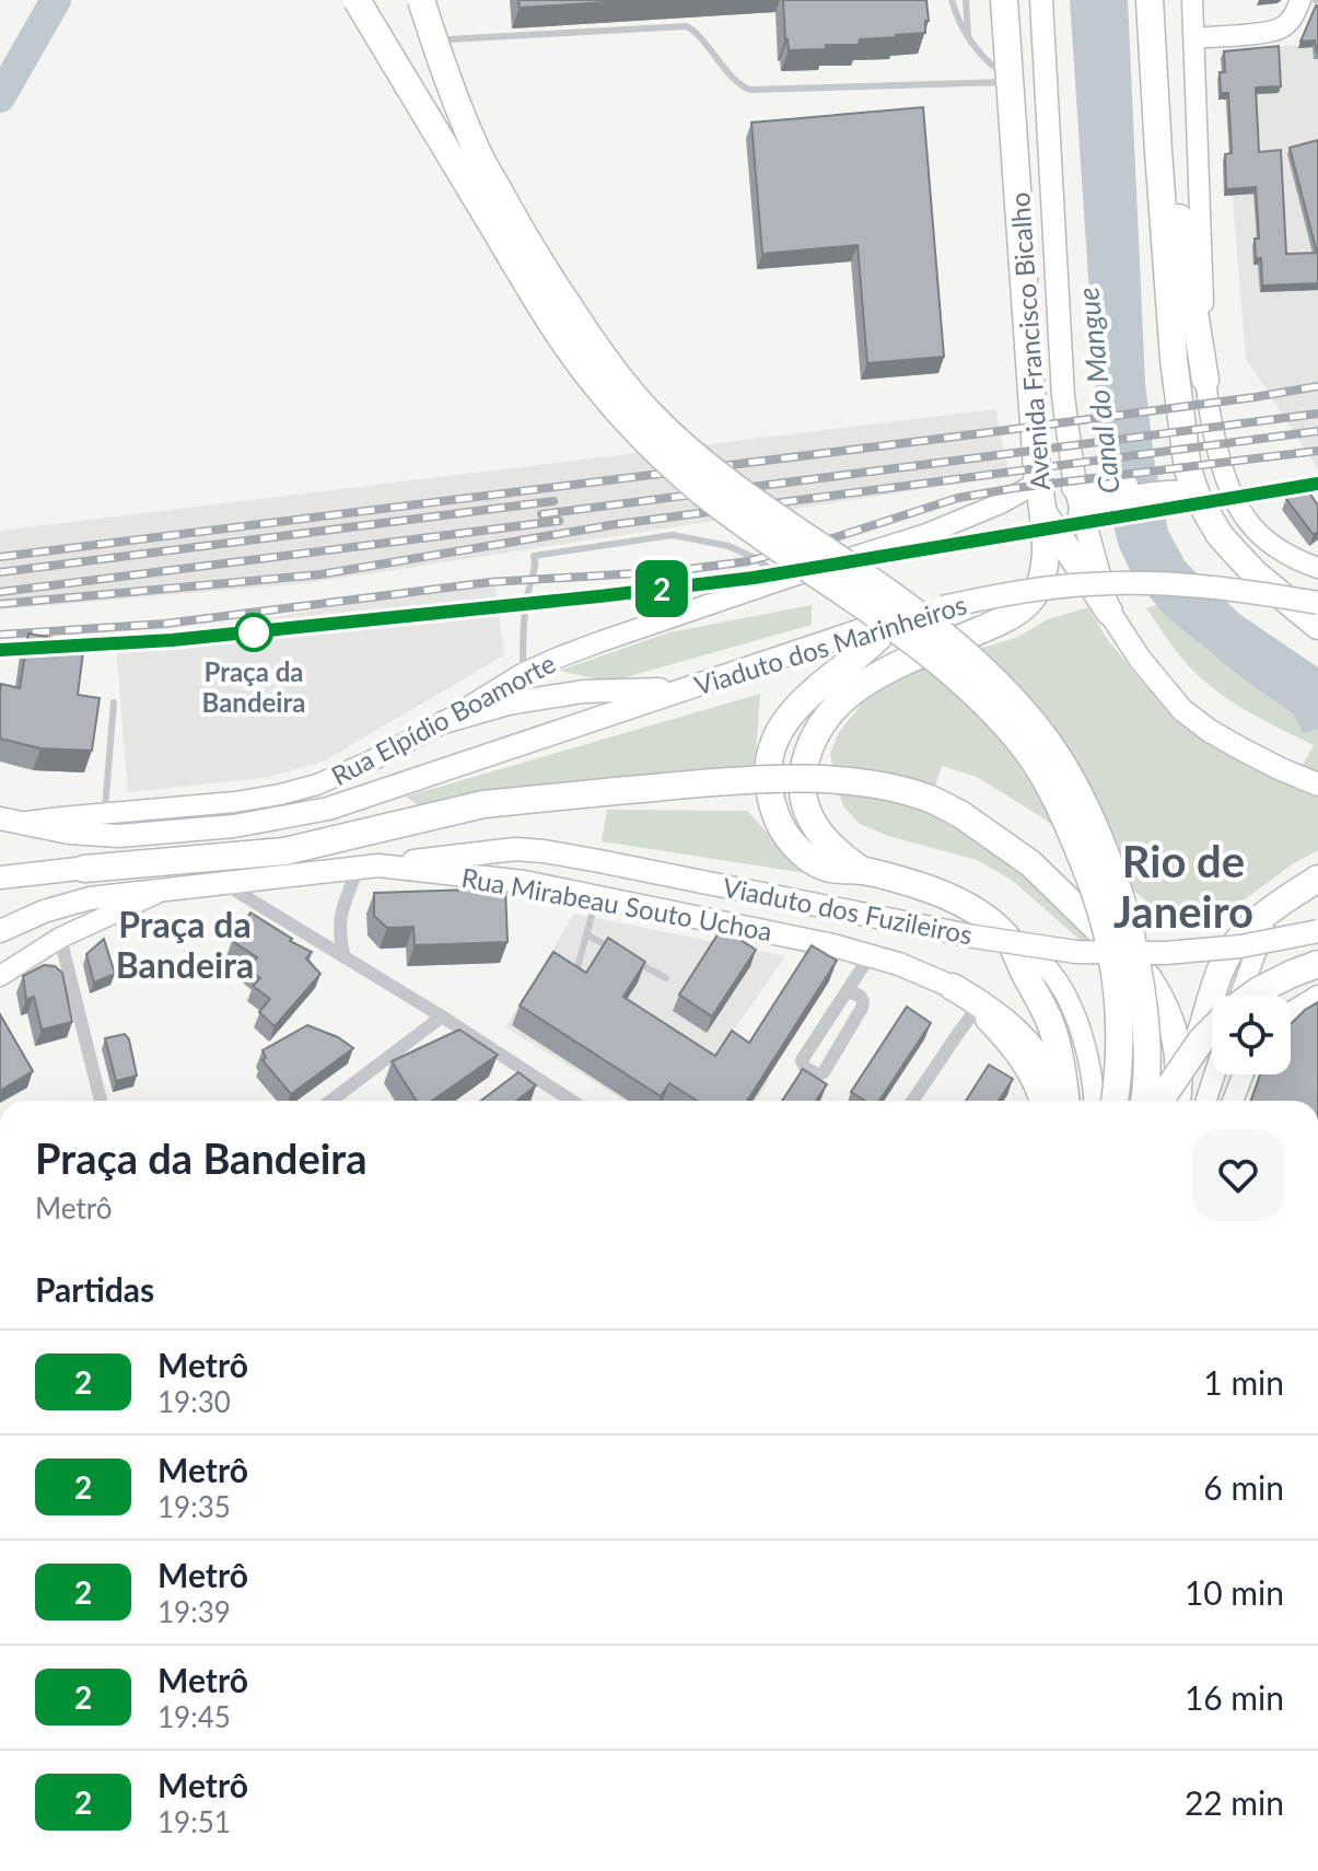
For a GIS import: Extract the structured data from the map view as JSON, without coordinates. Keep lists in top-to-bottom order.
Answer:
{
  "streets": {
    "highway": ["Avenida Francisco Bicalho"],
    "main road": [
      "Viaduto dos Marinheiros",
      "Rua Elpídio Boamorte",
      "Rua Mirabeau Souto Uchoa",
      "Viaduto dos Fuzileiros"
    ]
  },
  "crossings": [
    ["Avenida Francisco Bicalho", "Rua Elpídio Boamorte"],
    ["Rua Mirabeau Souto Uchoa", "Viaduto dos Fuzileiros"]
  ],
  "districts": ["Rio de Janeiro", "Praça da Bandeira"],
  "water": ["Canal do Mangue"],
  "places": ["Praça da Bandeira"],
  "lines": ["metro line 2"],
  "page": {
    "on_map": "2",
    "heading": [
      ["Praça da Bandeira", "Metrô"],
      "Partidas"
    ],
    "list": [
      {
        "mark": "2",
        "name": "Metrô",
        "note": "19:30",
        "value": "1 min"
      },
      {
        "mark": "2",
        "name": "Metrô",
        "note": "19:35",
        "value": "6 min"
      },
      {
        "mark": "2",
        "name": "Metrô",
        "note": "19:39",
        "value": "10 min"
      },
      {
        "mark": "2",
        "name": "Metrô",
        "note": "19:45",
        "value": "16 min"
      },
      {
        "mark": "2",
        "name": "Metrô",
        "note": "19:51",
        "value": "22 min"
      }
    ]
  }
}
